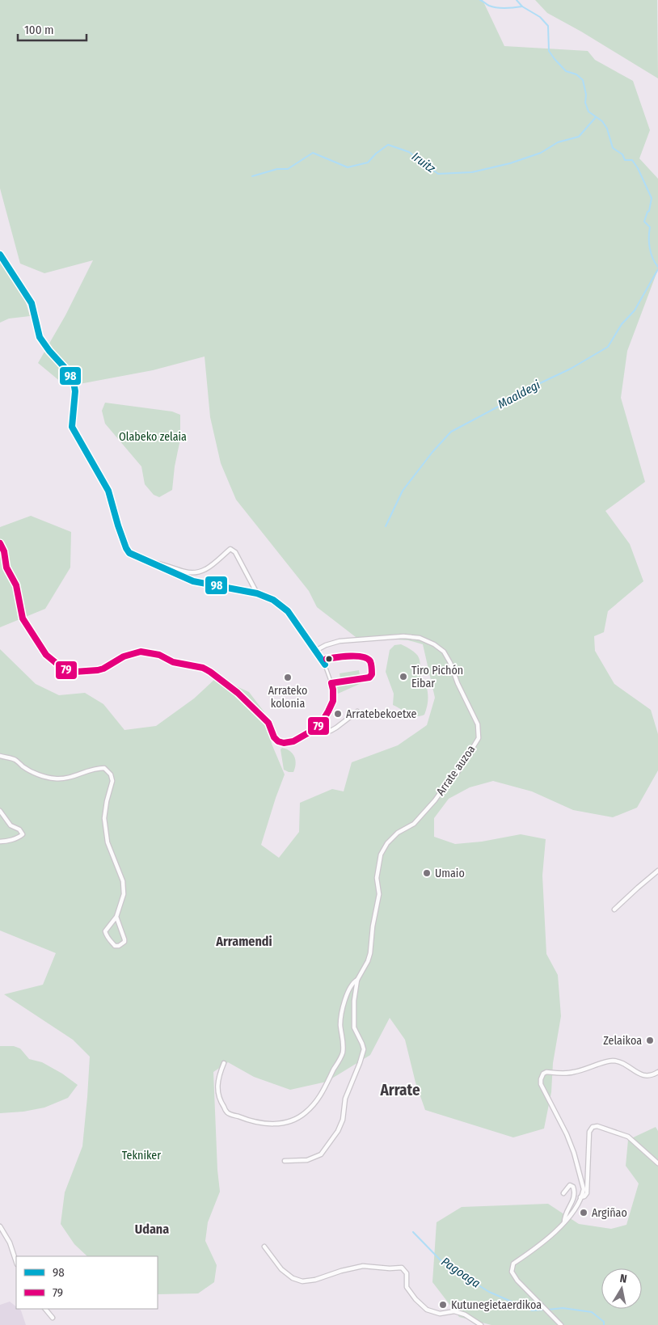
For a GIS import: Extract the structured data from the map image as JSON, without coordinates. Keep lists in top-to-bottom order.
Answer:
{
  "streets": {
    "street": ["Arrate auzoa"]
  },
  "districts": ["Arramendi", "Arrate", "Udana"],
  "water": ["Iruitz", "Maaldegi", "Pagoaga"],
  "parks": ["Olabeko zelaia", "Tekniker"],
  "places": [
    "Tiro Pichón Eibar",
    "Arrateko kolonia",
    "Arratebekoetxe",
    "Umaio",
    "Zelaikoa",
    "Argiñao",
    "Kutunegietaerdikoa"
  ],
  "lines": ["transit line 98", "transit line 79"],
  "legend": ["98", "79"],
  "scale_bar": "100 m",
  "north": "top"
}
